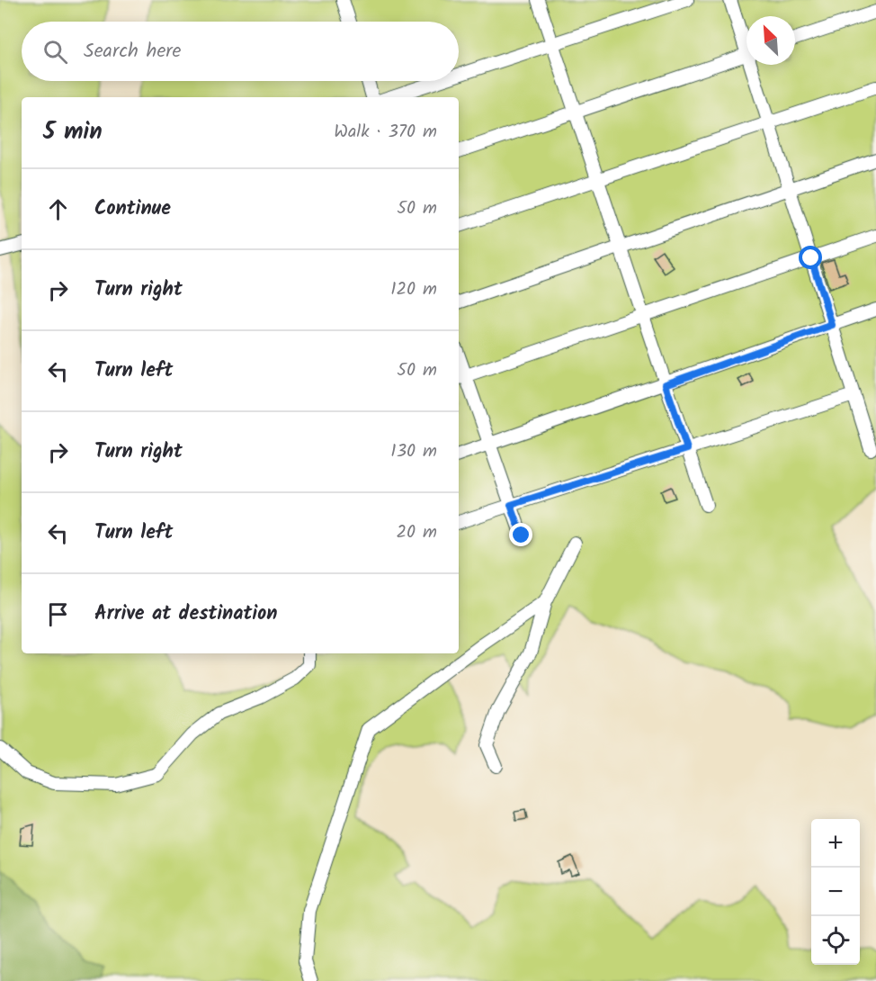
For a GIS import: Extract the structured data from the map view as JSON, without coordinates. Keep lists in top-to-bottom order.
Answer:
{
  "north": "top left",
  "page": {
    "search": "Search here",
    "heading": ["5 min", "Walk · 370 m"],
    "list": [
      ["Continue", "50 m"],
      ["Turn right", "120 m"],
      ["Turn left", "50 m"],
      ["Turn right", "130 m"],
      ["Turn left", "20 m"],
      "Arrive at destination"
    ],
    "map_buttons": ["+", "−"]
  }
}
